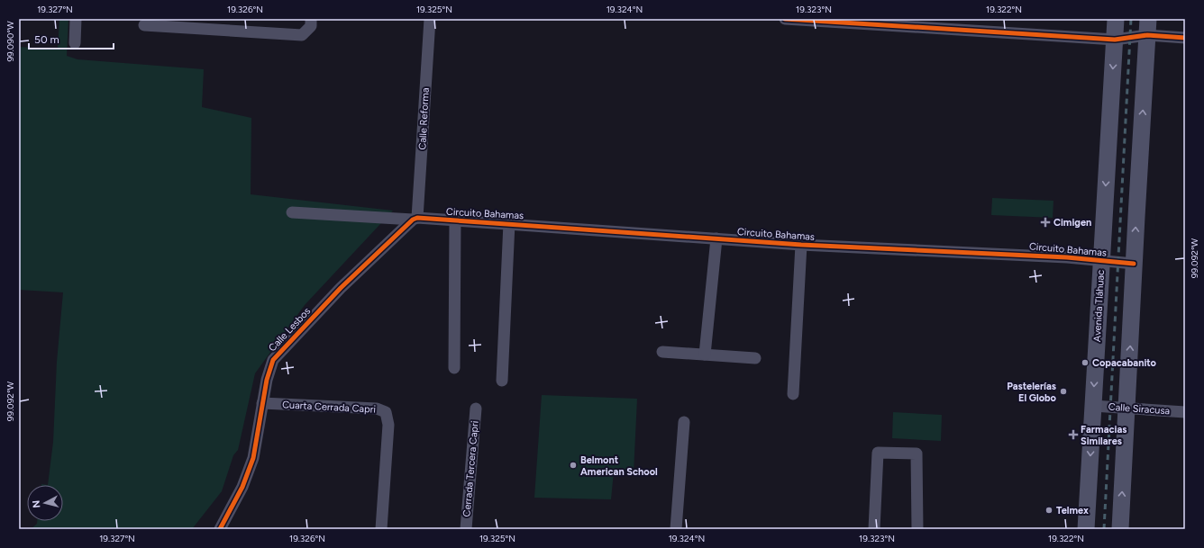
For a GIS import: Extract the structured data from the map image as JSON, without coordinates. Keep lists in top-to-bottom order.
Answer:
{
  "streets": {
    "main road": ["Avenida Tláhuac"],
    "street": [
      "Calle Reforma",
      "Circuito Bahamas",
      "Calle Lesbos",
      "Cuarta Cerrada Capri",
      "Calle Siracusa",
      "Cerrada Tercera Capri"
    ]
  },
  "crossings": [
    ["Calle Reforma", "Circuito Bahamas"],
    ["Calle Reforma", "Calle Lesbos"],
    ["Circuito Bahamas", "Avenida Tláhuac"],
    ["Circuito Bahamas", "Calle Lesbos"],
    ["Avenida Tláhuac", "Calle Siracusa"],
    ["Calle Lesbos", "Cuarta Cerrada Capri"]
  ],
  "places": {
    "health": ["Cimigen", "Farmacias Similares"],
    "other": [
      "Copacabanito",
      "Pastelerías El Globo",
      "Belmont American School",
      "Telmex"
    ]
  },
  "scale_bar": "50 m",
  "north": "left",
  "coordinates": [
    "19.327°N",
    "19.326°N",
    "19.325°N",
    "19.324°N",
    "19.323°N",
    "19.322°N",
    "99.090°W",
    "99.092°W"
  ]
}
